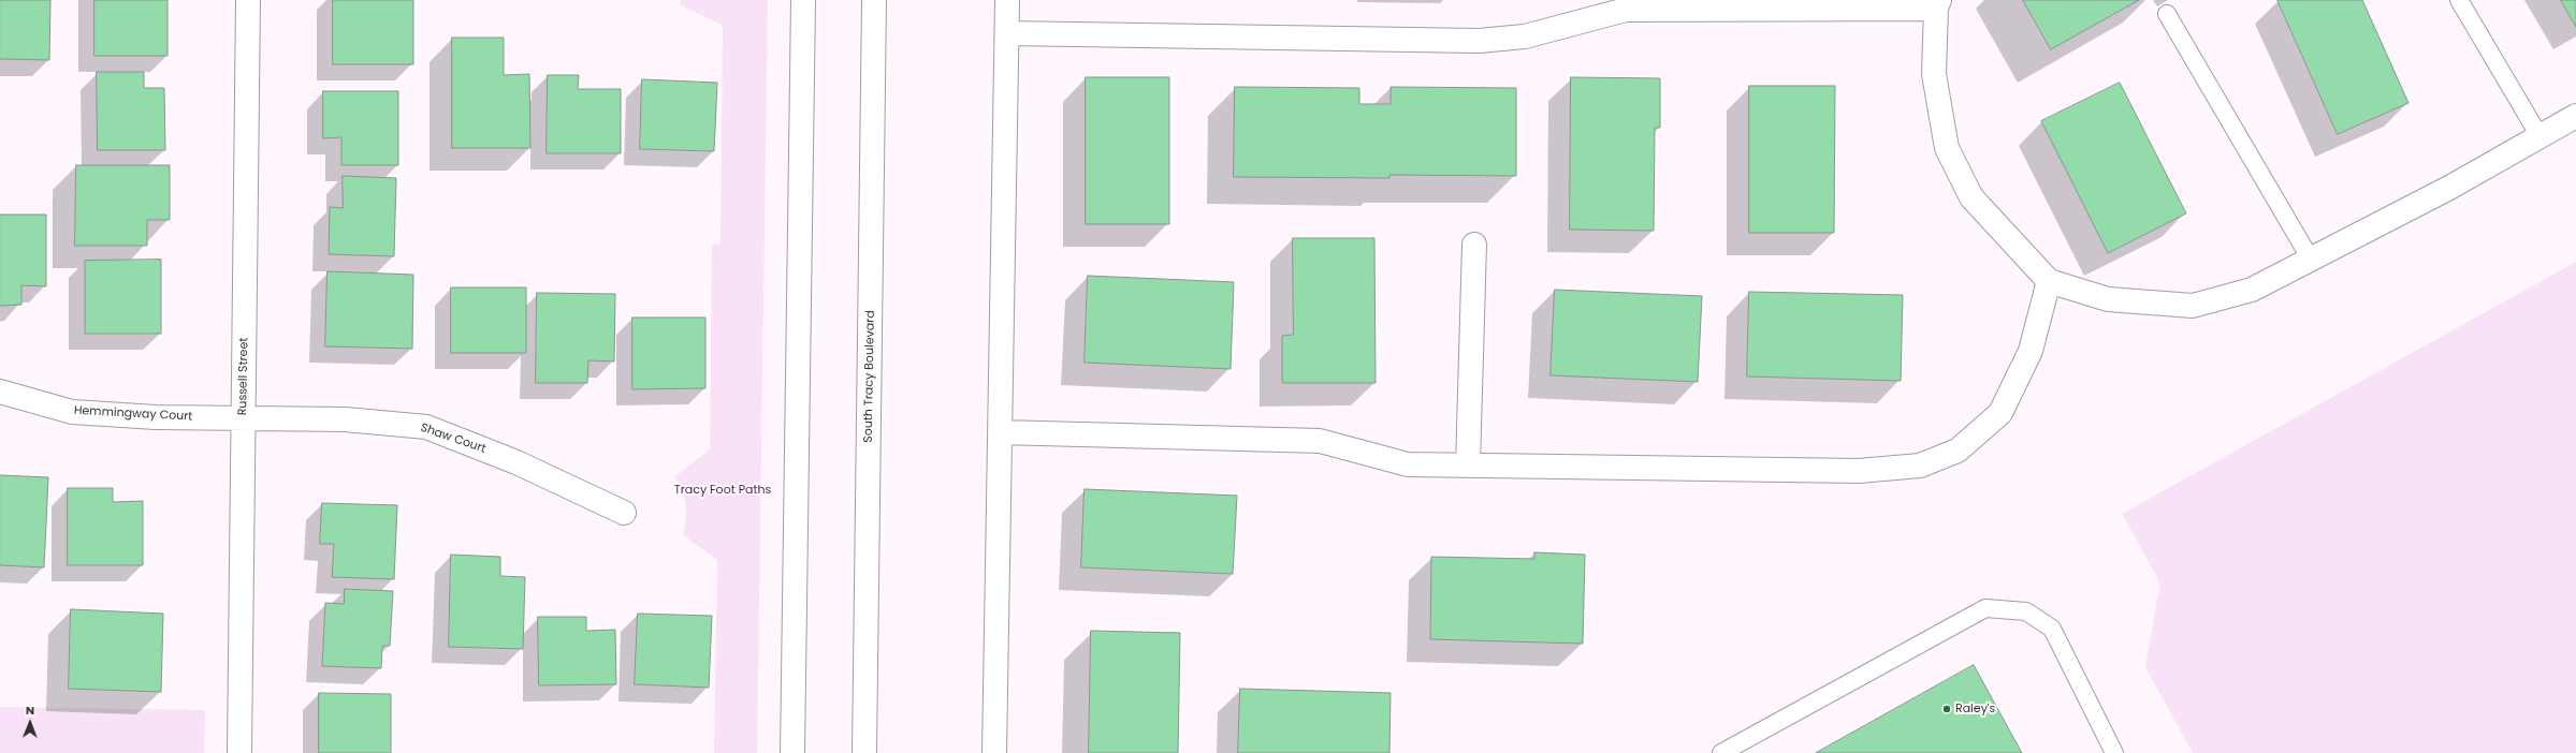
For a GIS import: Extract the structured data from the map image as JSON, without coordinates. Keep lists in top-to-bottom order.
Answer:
{
  "streets": {
    "street": [
      "Russell Street",
      "South Tracy Boulevard",
      "Hemmingway Court",
      "Shaw Court"
    ]
  },
  "crossings": [
    ["Russell Street", "Hemmingway Court"],
    ["Russell Street", "Shaw Court"],
    ["Hemmingway Court", "Shaw Court"]
  ],
  "parks": ["Tracy Foot Paths"],
  "places": ["Raley's"],
  "north": "top"
}
